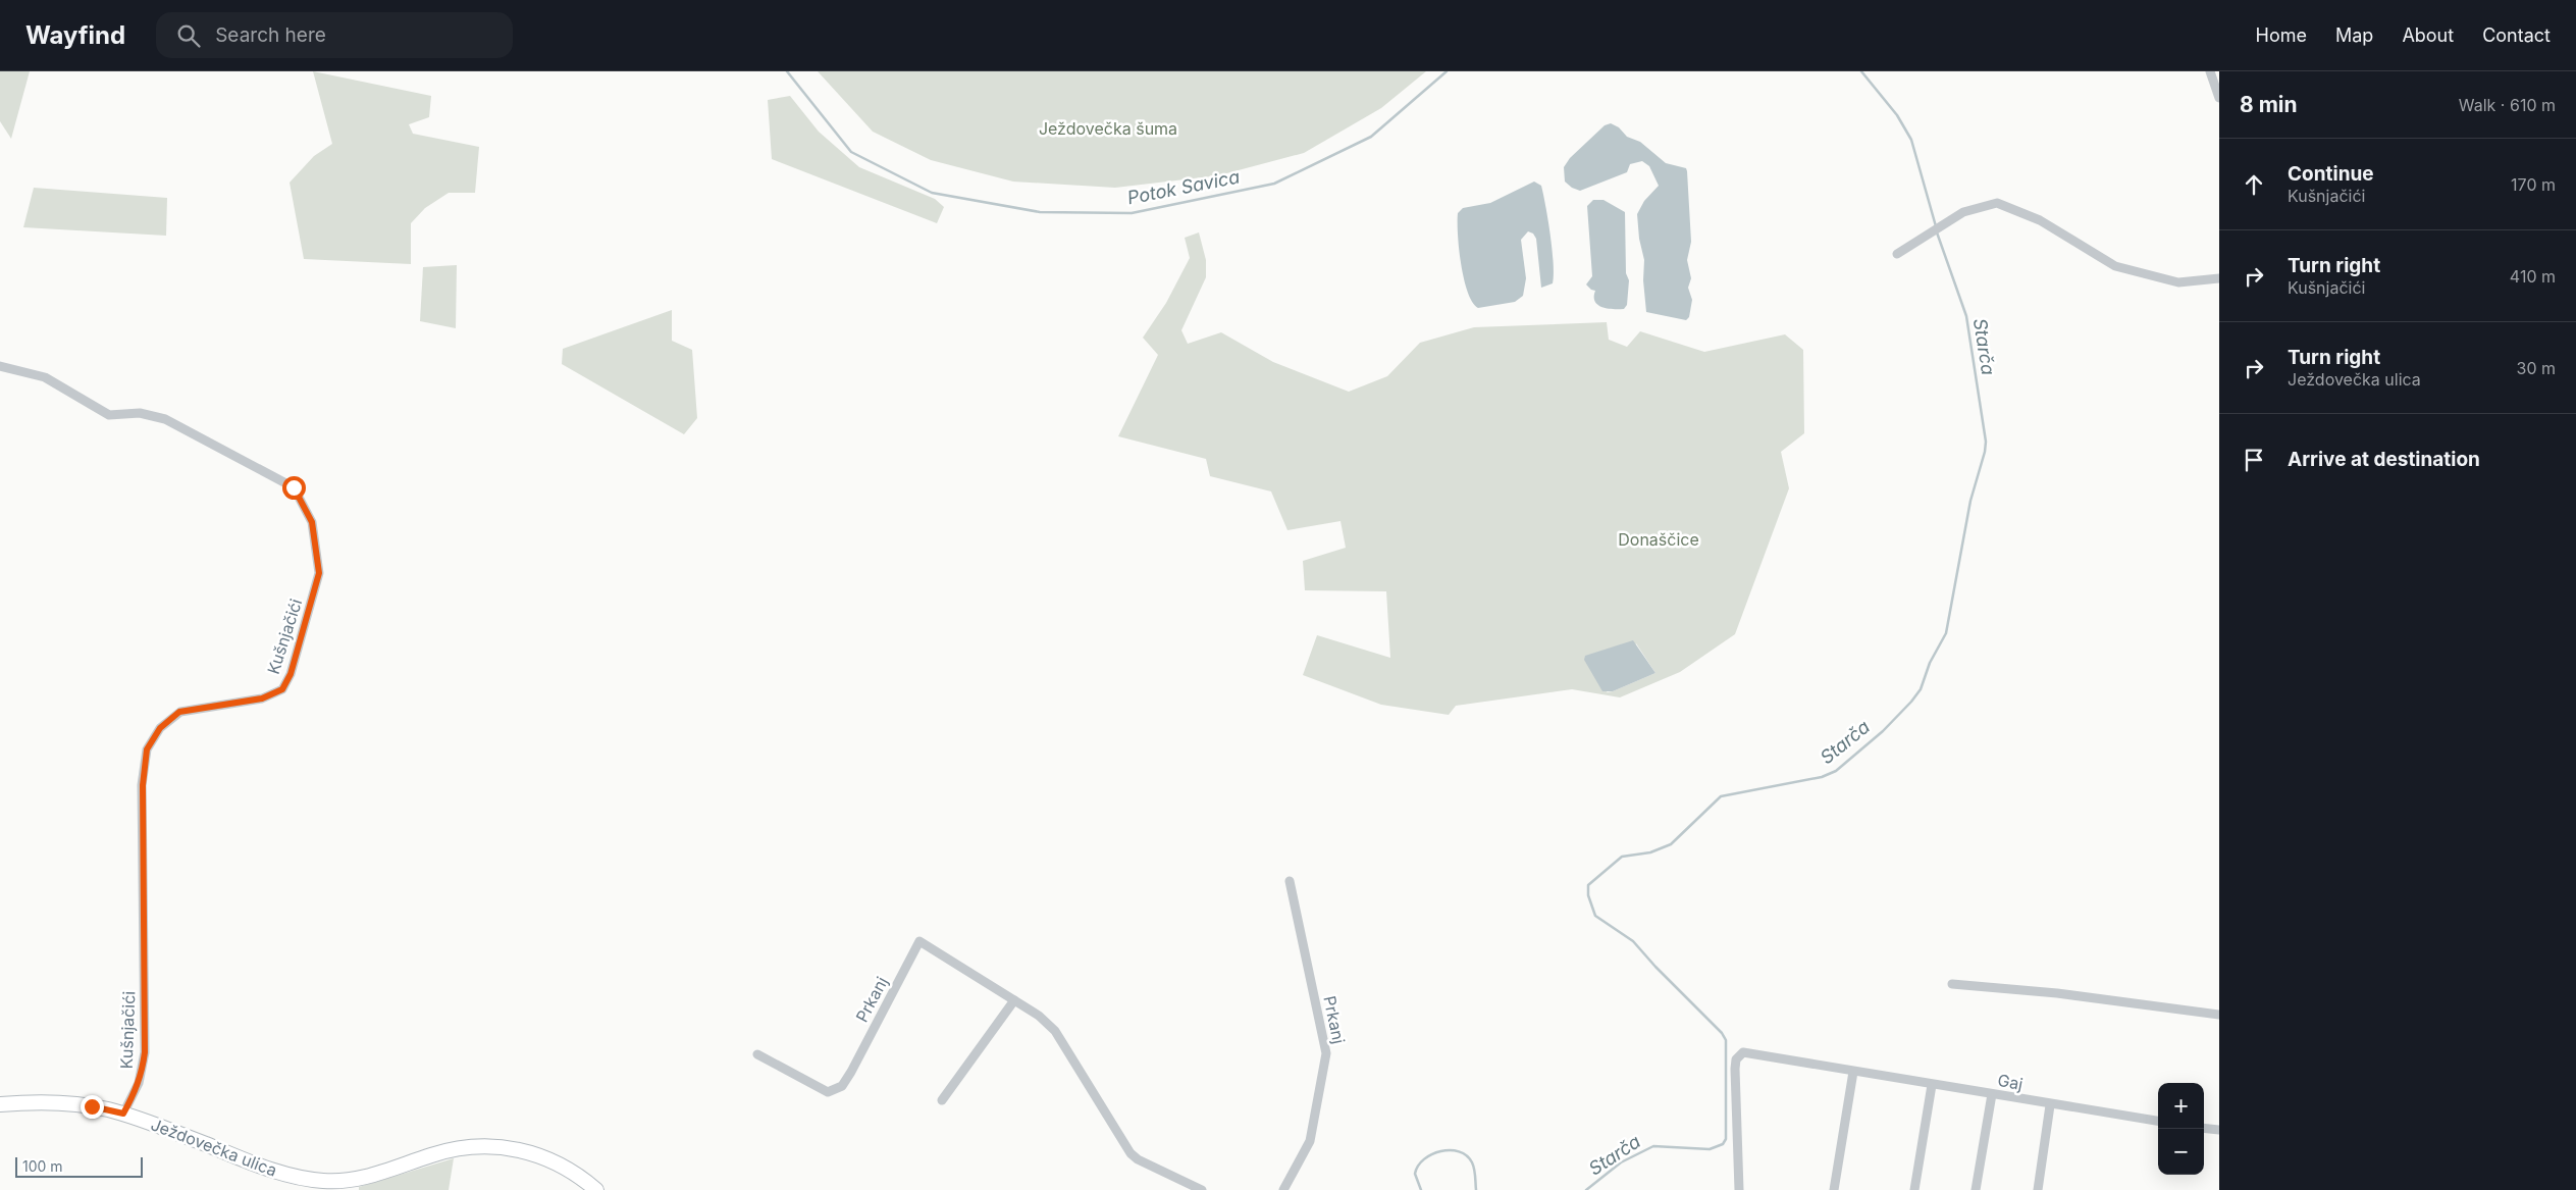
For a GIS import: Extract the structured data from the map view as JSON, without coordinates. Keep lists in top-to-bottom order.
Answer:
{
  "streets": {
    "main road": ["Ježdovečka ulica"],
    "street": ["Kušnjačići", "Prkanj", "Gaj"]
  },
  "crossings": [
    ["Kušnjačići", "Ježdovečka ulica"]
  ],
  "water": ["Potok Savica", "Starča"],
  "parks": ["Ježdovečka šuma", "Donaščice"],
  "scale_bar": "100 m",
  "page": {
    "header": "Wayfind",
    "search": "Search here",
    "nav": [
      "Home",
      "Map",
      "About",
      "Contact"
    ],
    "heading": ["8 min", "Walk · 610 m"],
    "list": [
      ["Continue", "Kušnjačići", "170 m"],
      ["Turn right", "Kušnjačići", "410 m"],
      ["Turn right", "Ježdovečka ulica", "30 m"],
      "Arrive at destination"
    ],
    "map_buttons": ["+", "−"],
    "scale": "100 m"
  }
}
